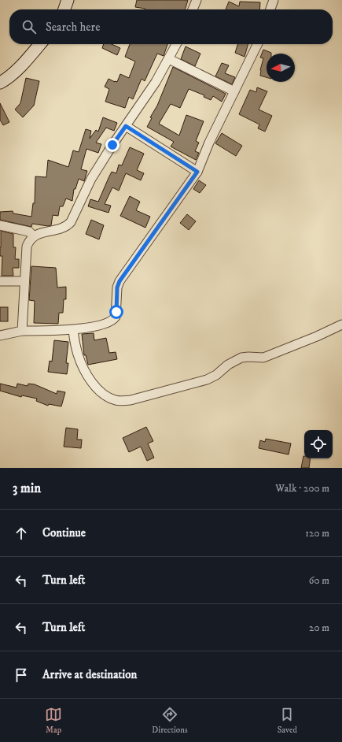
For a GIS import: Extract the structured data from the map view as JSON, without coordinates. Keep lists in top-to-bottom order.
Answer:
{
  "north": "left",
  "page": {
    "search": "Search here",
    "heading": ["3 min", "Walk · 200 m"],
    "list": [
      ["Continue", "120 m"],
      ["Turn left", "60 m"],
      ["Turn left", "20 m"],
      "Arrive at destination"
    ],
    "nav": ["Map", "Directions", "Saved"]
  }
}
